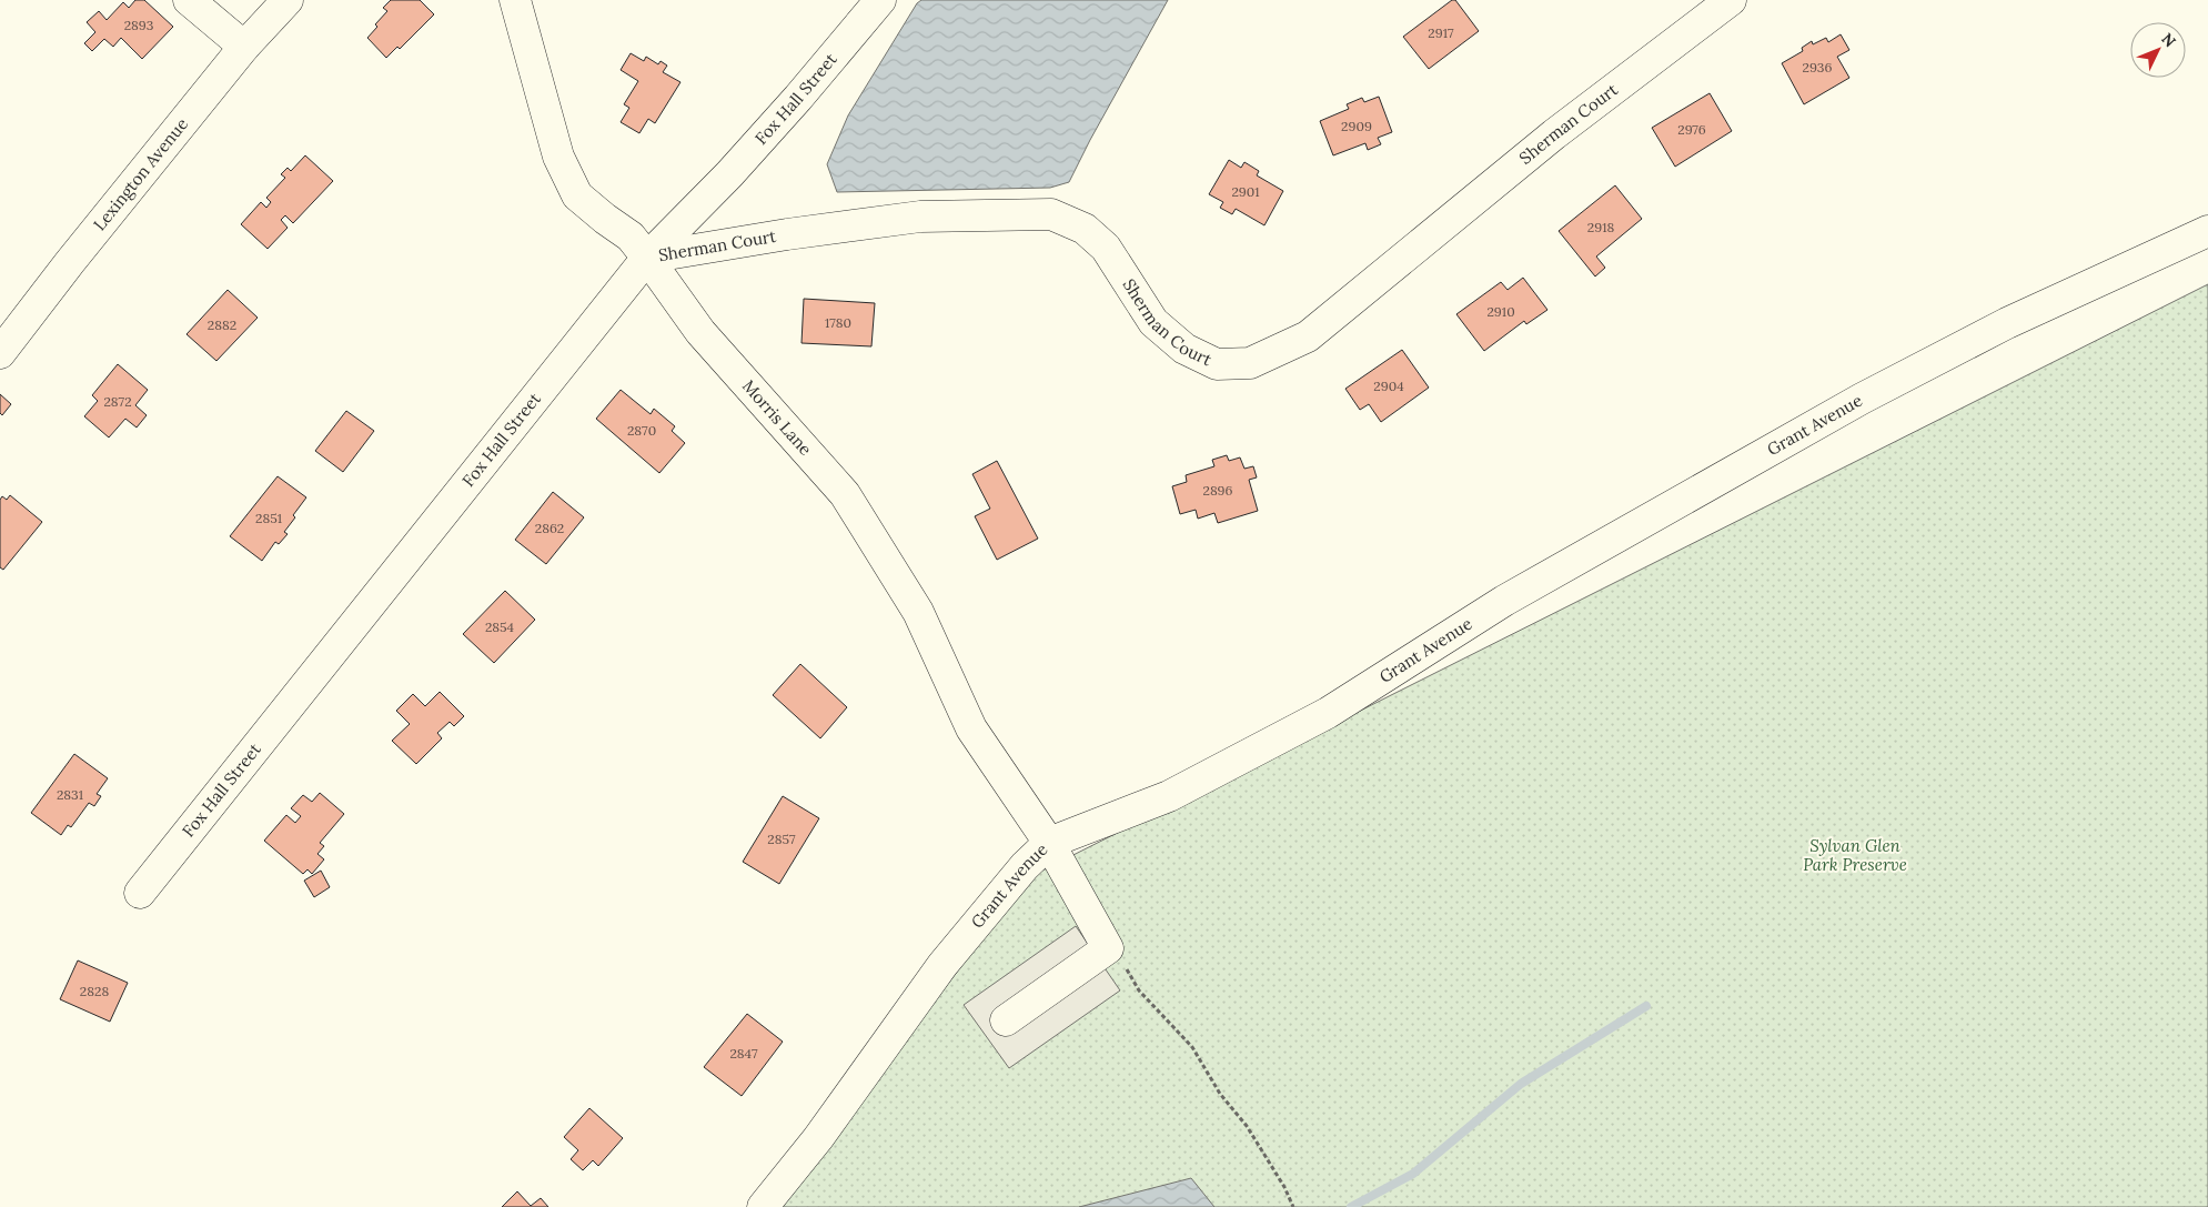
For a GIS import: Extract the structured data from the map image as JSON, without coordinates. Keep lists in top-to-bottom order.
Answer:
{
  "streets": {
    "street": [
      "Fox Hall Street",
      "Sherman Court",
      "Lexington Avenue",
      "Morris Lane",
      "Grant Avenue"
    ]
  },
  "crossings": [
    ["Fox Hall Street", "Sherman Court"],
    ["Fox Hall Street", "Morris Lane"],
    ["Sherman Court", "Morris Lane"],
    ["Morris Lane", "Grant Avenue"]
  ],
  "parks": ["Sylvan Glen Park Preserve"],
  "house_numbers": [
    "2893",
    "2917",
    "2936",
    "2909",
    "2976",
    "2901",
    "2918",
    "2910",
    "1780",
    "2882",
    "2904",
    "2872",
    "2870",
    "2896",
    "2851",
    "2862",
    "2854",
    "2831",
    "2857",
    "2828",
    "2847"
  ],
  "north": "top right"
}
